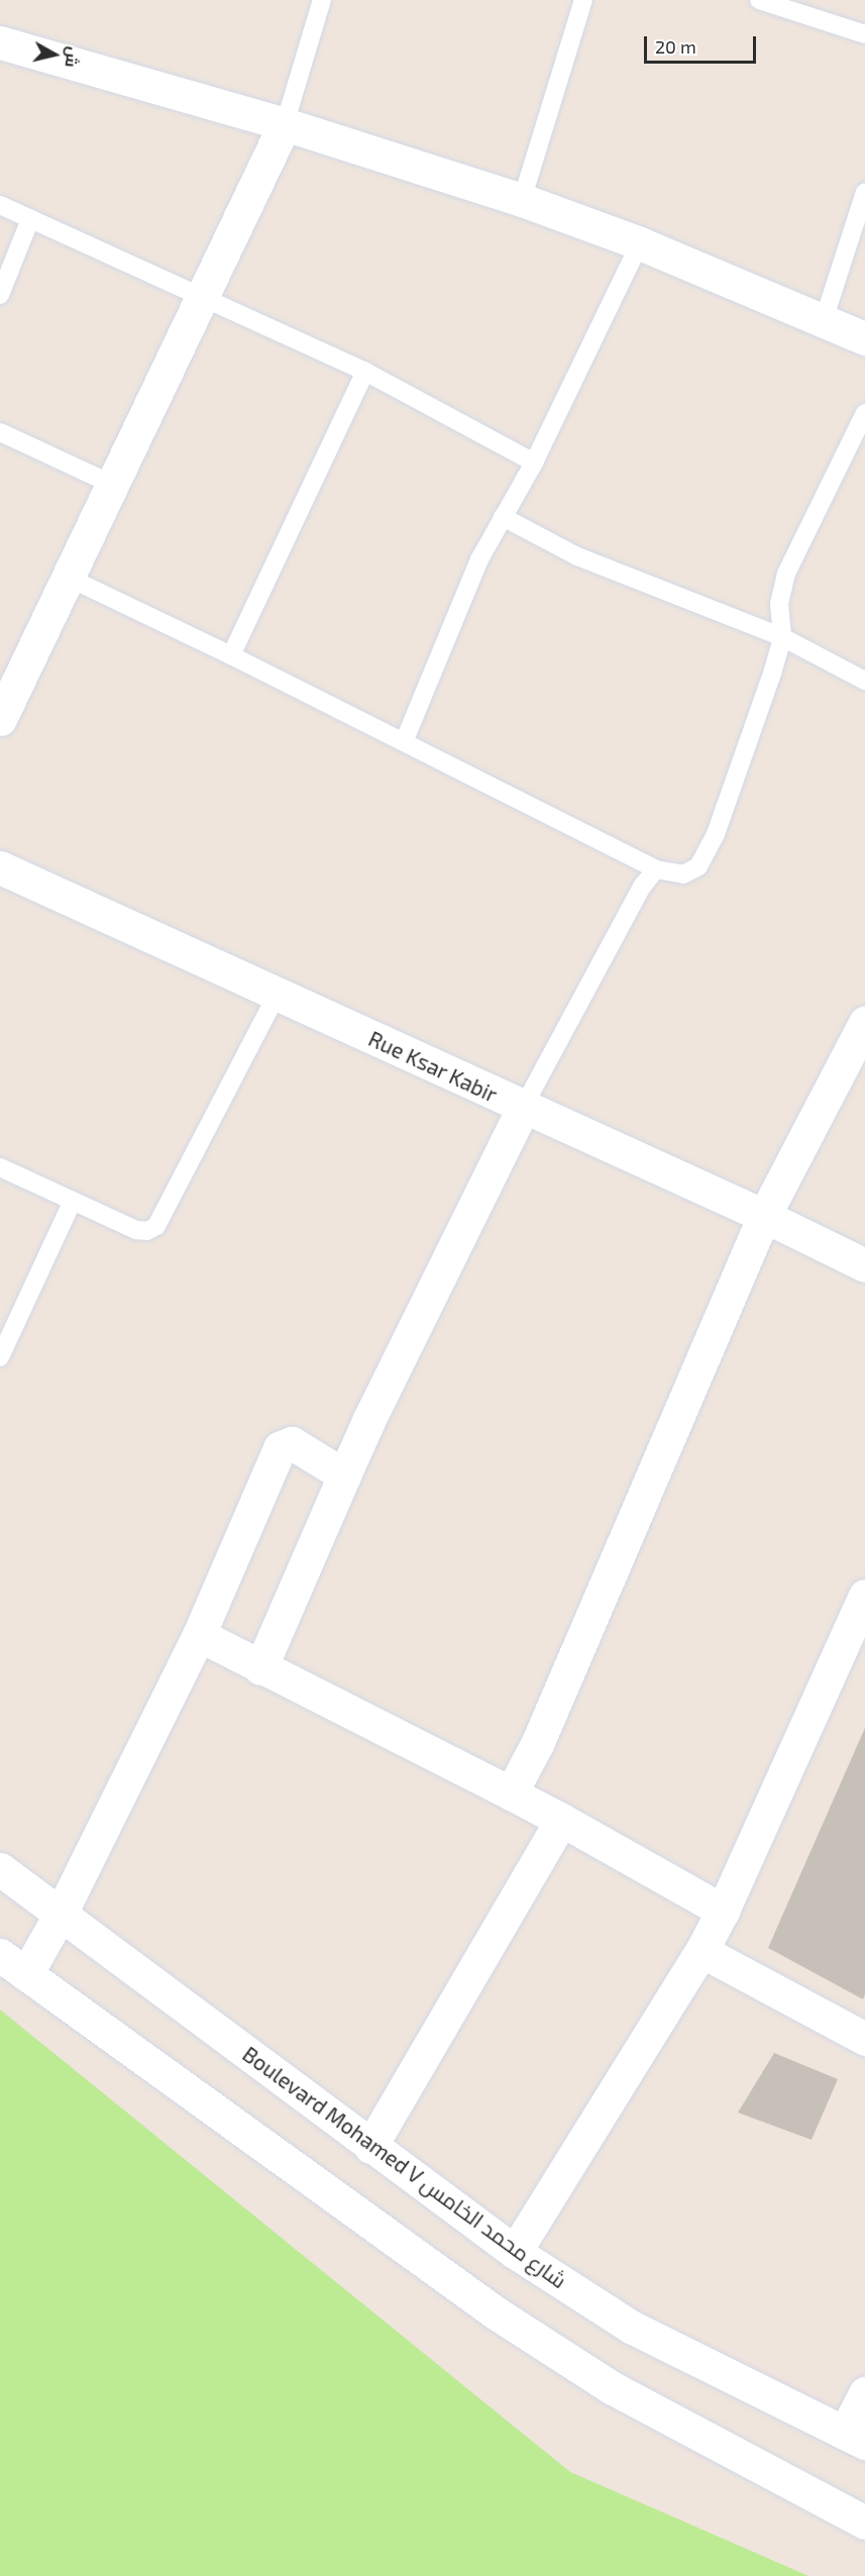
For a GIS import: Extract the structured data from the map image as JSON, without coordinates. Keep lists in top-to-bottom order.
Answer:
{
  "streets": {
    "street": ["Rue Ksar Kabir", "Boulevard Mohamed V شارع محمد الخامس"]
  },
  "scale_bar": "20 m",
  "north": "right"
}
